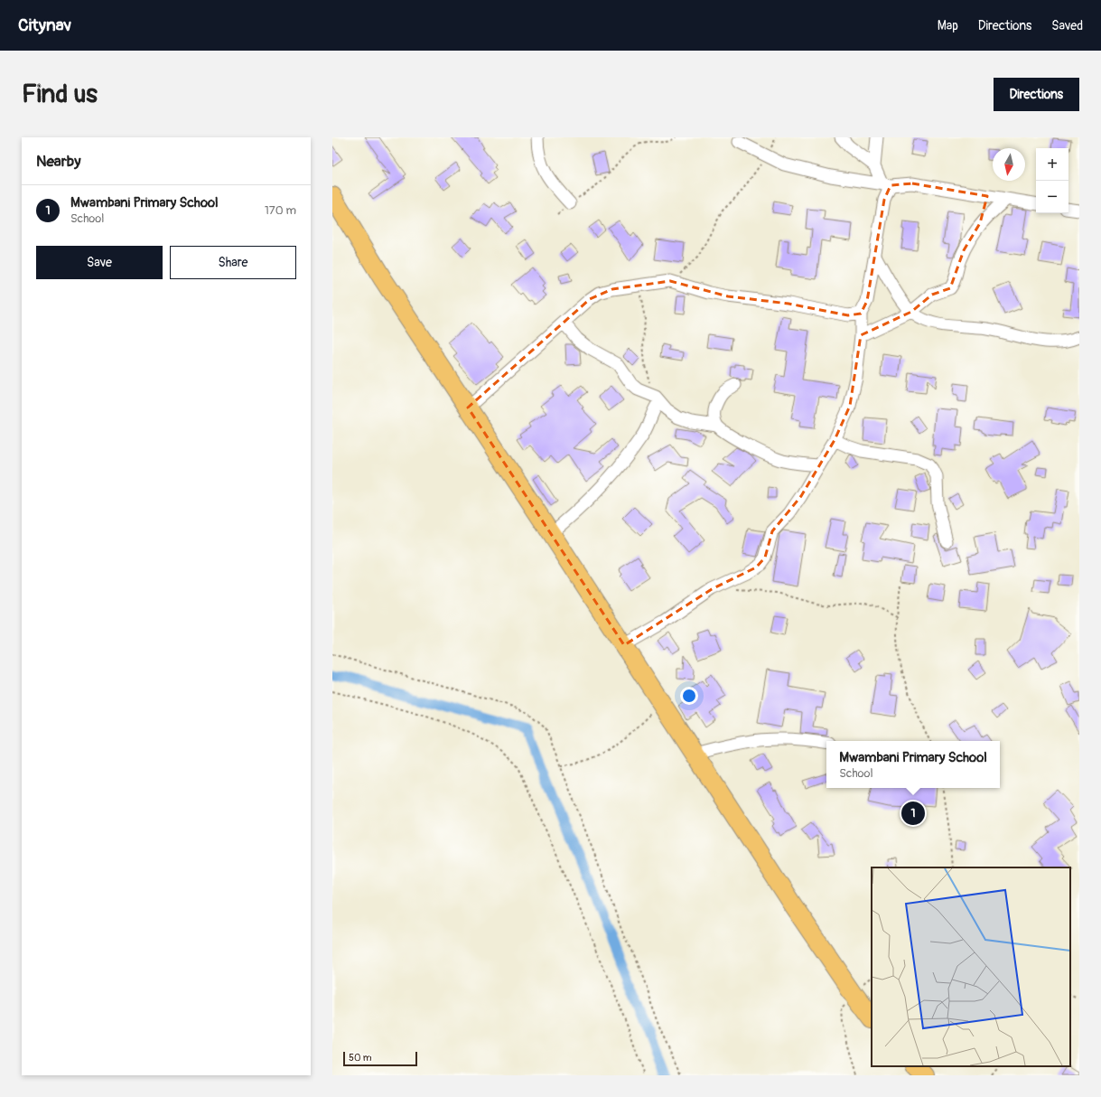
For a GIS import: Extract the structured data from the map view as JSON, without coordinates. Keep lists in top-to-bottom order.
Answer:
{
  "scale_bar": "50 m",
  "north": "bottom",
  "page": {
    "header": "Citynav",
    "nav": ["Map", "Directions", "Saved"],
    "buttons": [
      "Directions",
      ["Save", "Share"]
    ],
    "title": "Find us",
    "heading": "Nearby",
    "map_buttons": ["+", "−"],
    "list": [
      {
        "mark": "1",
        "name": "Mwambani Primary School",
        "note": "School",
        "value": "170 m"
      }
    ],
    "popup": ["Mwambani Primary School", "School"],
    "pins": "1",
    "scale": "50 m"
  }
}
